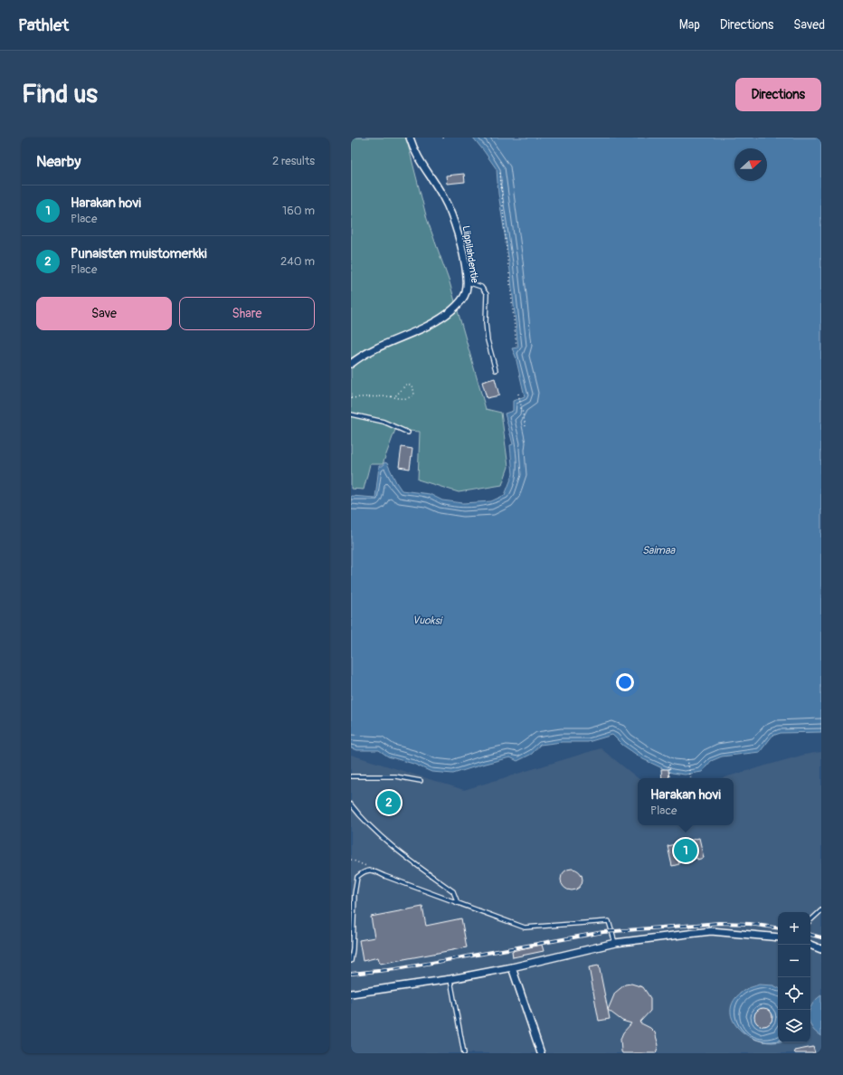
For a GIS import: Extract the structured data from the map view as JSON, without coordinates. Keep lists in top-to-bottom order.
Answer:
{
  "streets": {
    "street": ["Liippilahdentie"]
  },
  "water": ["Saimaa", "Vuoksi"],
  "north": "right",
  "page": {
    "header": "Pathlet",
    "nav": ["Map", "Directions", "Saved"],
    "buttons": [
      "Directions",
      ["Save", "Share"]
    ],
    "title": "Find us",
    "heading": ["Nearby", "2 results"],
    "list": [
      {
        "mark": "1",
        "name": "Harakan hovi",
        "note": "Place",
        "value": "160 m"
      },
      {
        "mark": "2",
        "name": "Punaisten muistomerkki",
        "note": "Place",
        "value": "240 m"
      }
    ],
    "popup": ["Harakan hovi", "Place"],
    "pins": ["2", "1"],
    "map_buttons": ["+", "−"]
  }
}
